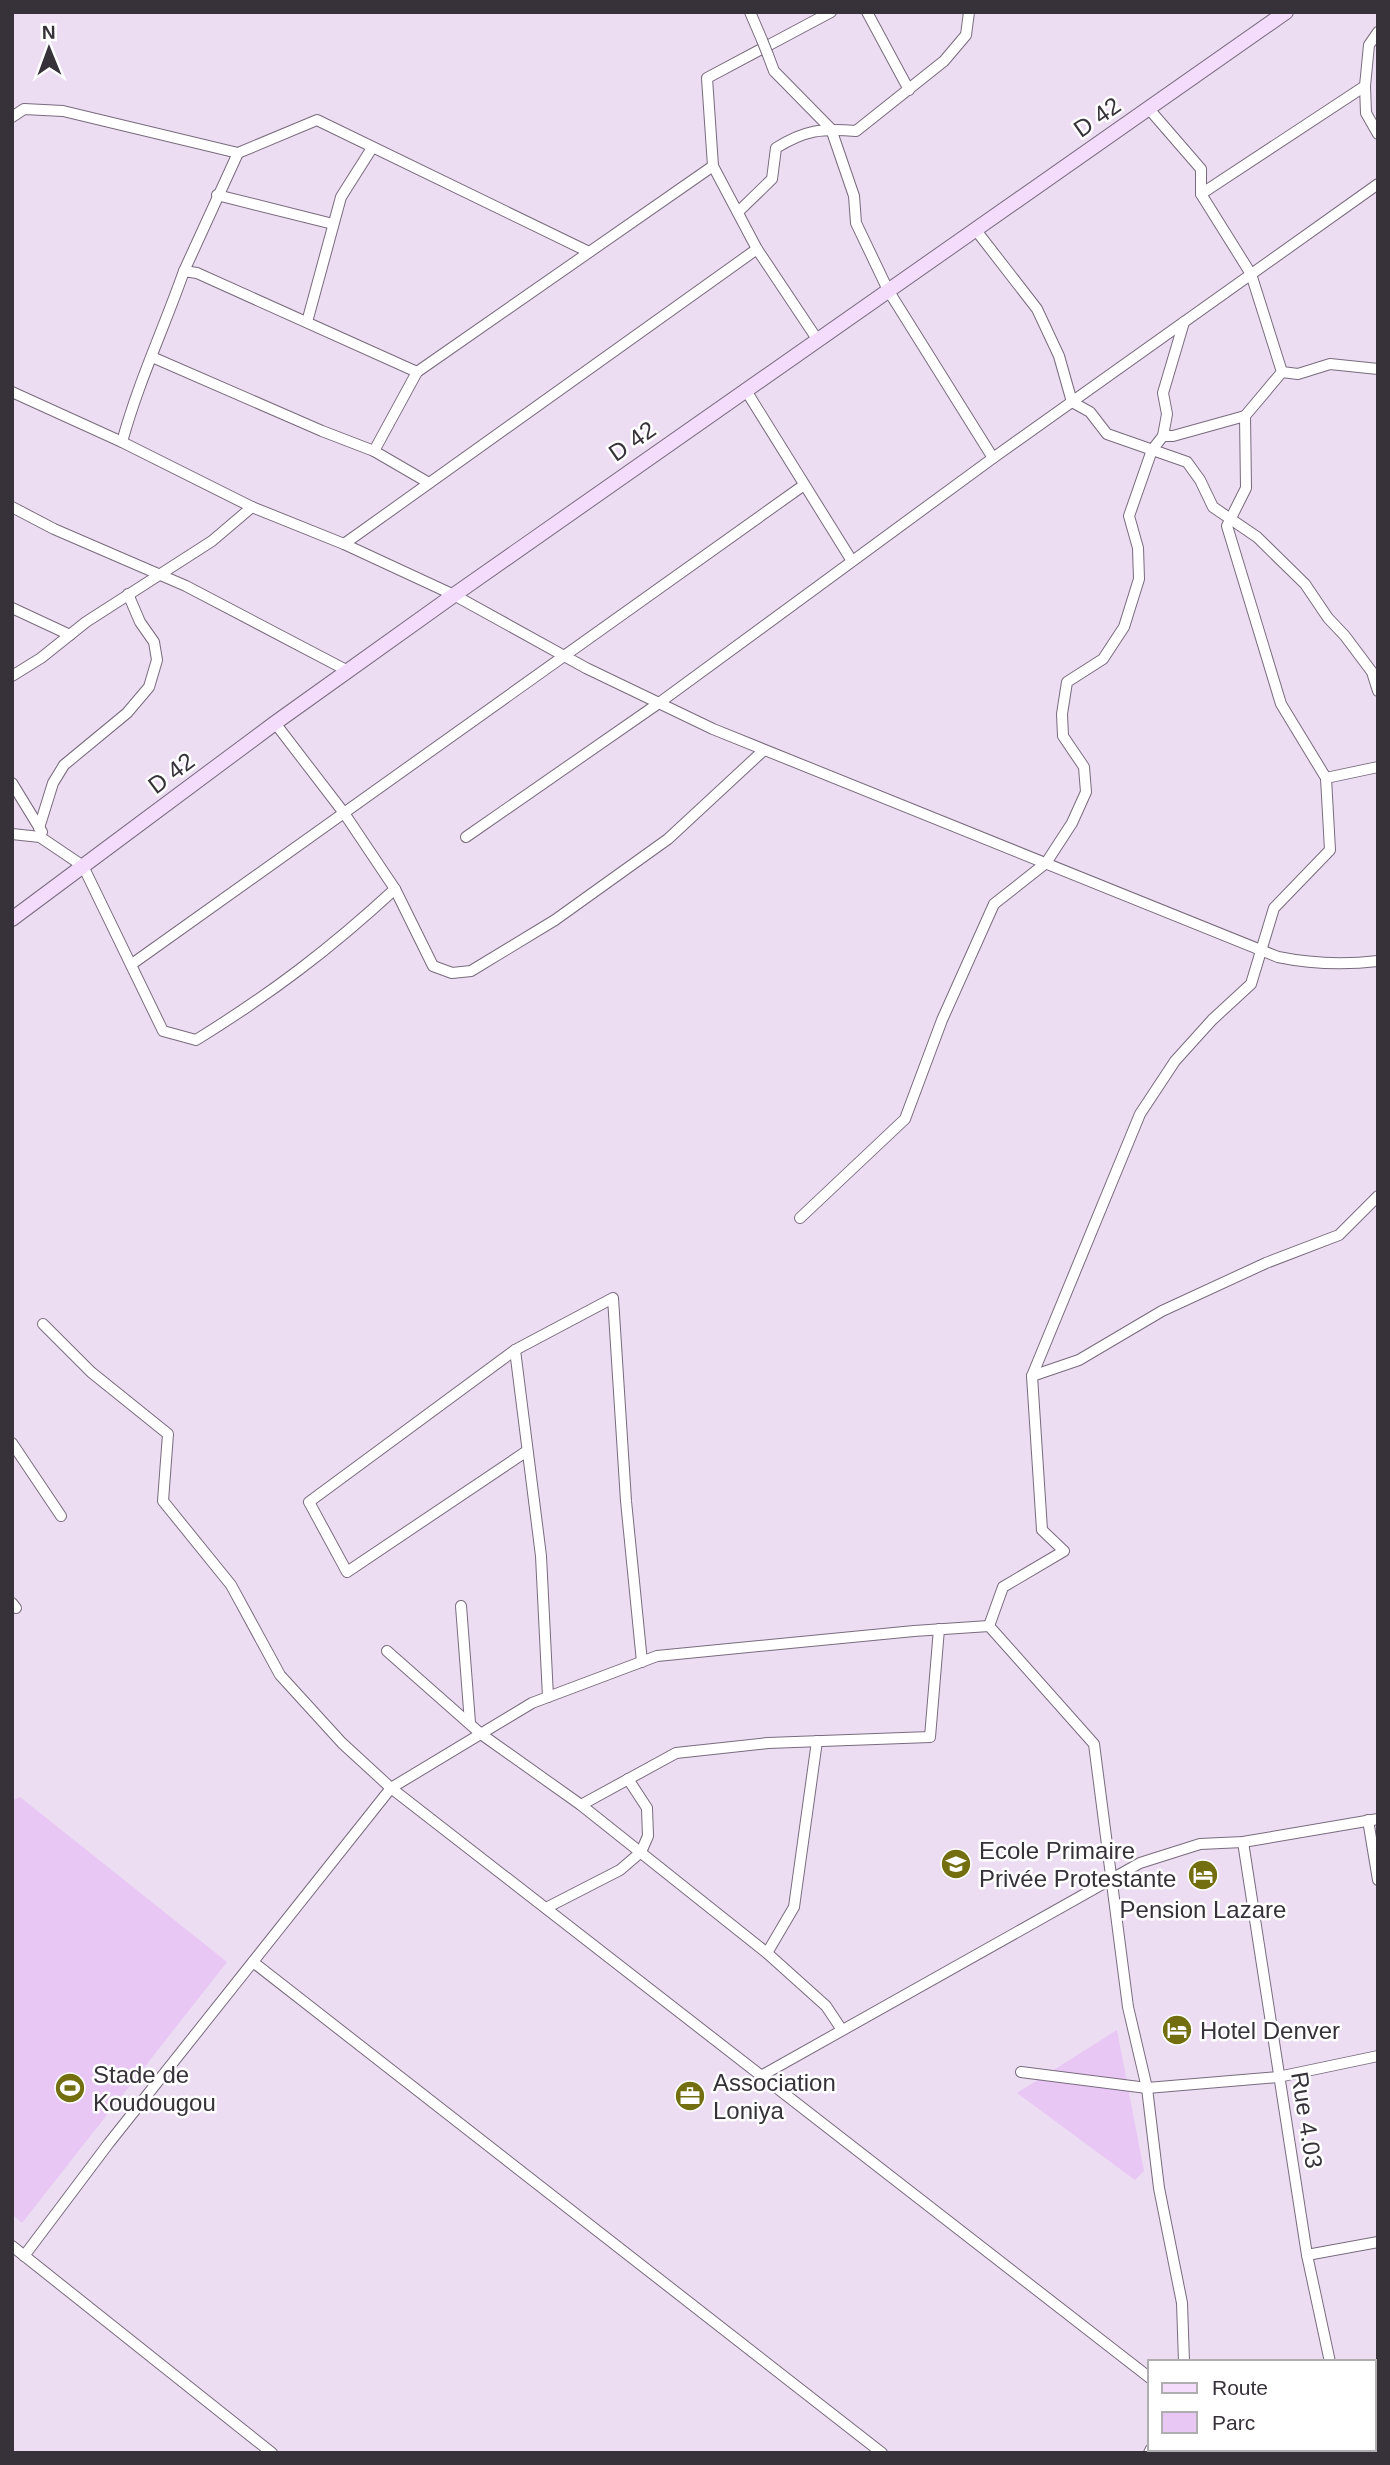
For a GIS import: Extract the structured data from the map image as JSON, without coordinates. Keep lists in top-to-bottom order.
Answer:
{
  "streets": {
    "street": ["D 42", "Rue 4.03"]
  },
  "places": {
    "school or university": ["Ecole Primaire Privée Protestante"],
    "hotel": ["Pension Lazare", "Hotel Denver"],
    "sports": ["Stade de Koudougou"],
    "office": ["Association Loniya"]
  },
  "legend": ["Route", "Parc"],
  "north": "top"
}
